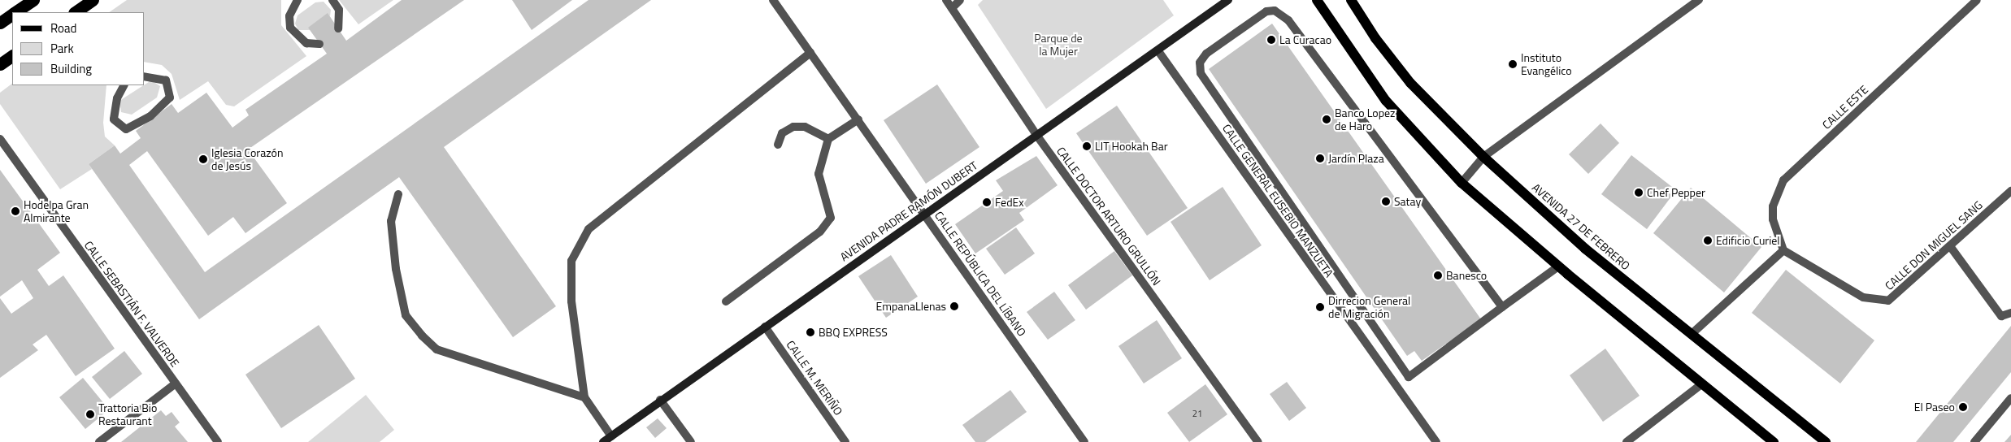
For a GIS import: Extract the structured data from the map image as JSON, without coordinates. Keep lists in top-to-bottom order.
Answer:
{
  "streets": {
    "main road": ["AVENIDA 27 DE FEBRERO"],
    "street": [
      "CALLE ESTE",
      "CALLE GENERAL EUSEBIO MANZUETA",
      "AVENIDA PADRE RAMÓN DUBERT",
      "CALLE DOCTOR ARTURO GRULLÓN",
      "CALLE DON MIGUEL SANG",
      "CALLE REPÚBLICA DEL LÍBANO",
      "CALLE SEBASTIÁN F. VALVERDE",
      "CALLE M. MERIÑO"
    ]
  },
  "crossings": [
    ["CALLE ESTE", "CALLE DON MIGUEL SANG"],
    ["CALLE GENERAL EUSEBIO MANZUETA", "AVENIDA PADRE RAMÓN DUBERT"],
    ["AVENIDA PADRE RAMÓN DUBERT", "CALLE DOCTOR ARTURO GRULLÓN"],
    ["AVENIDA PADRE RAMÓN DUBERT", "CALLE REPÚBLICA DEL LÍBANO"],
    ["AVENIDA PADRE RAMÓN DUBERT", "CALLE M. MERIÑO"]
  ],
  "parks": ["Parque de la Mujer"],
  "places": [
    "La Curacao",
    "Instituto Evangélico",
    "Banco Lopez de Haro",
    "LIT Hookah Bar",
    "Jardín Plaza",
    "Iglesia Corazón de Jesús",
    "Chef Pepper",
    "Satay",
    "FedEx",
    "Hodelpa Gran Almirante",
    "Edificio Curiel",
    "Banesco",
    "EmpanaLlenas",
    "Dirrecion General de Migración",
    "BBQ EXPRESS",
    "El Paseo",
    "Trattoria Bio Restaurant"
  ],
  "house_numbers": ["21"],
  "legend": ["Road", "Park", "Building"]
}
